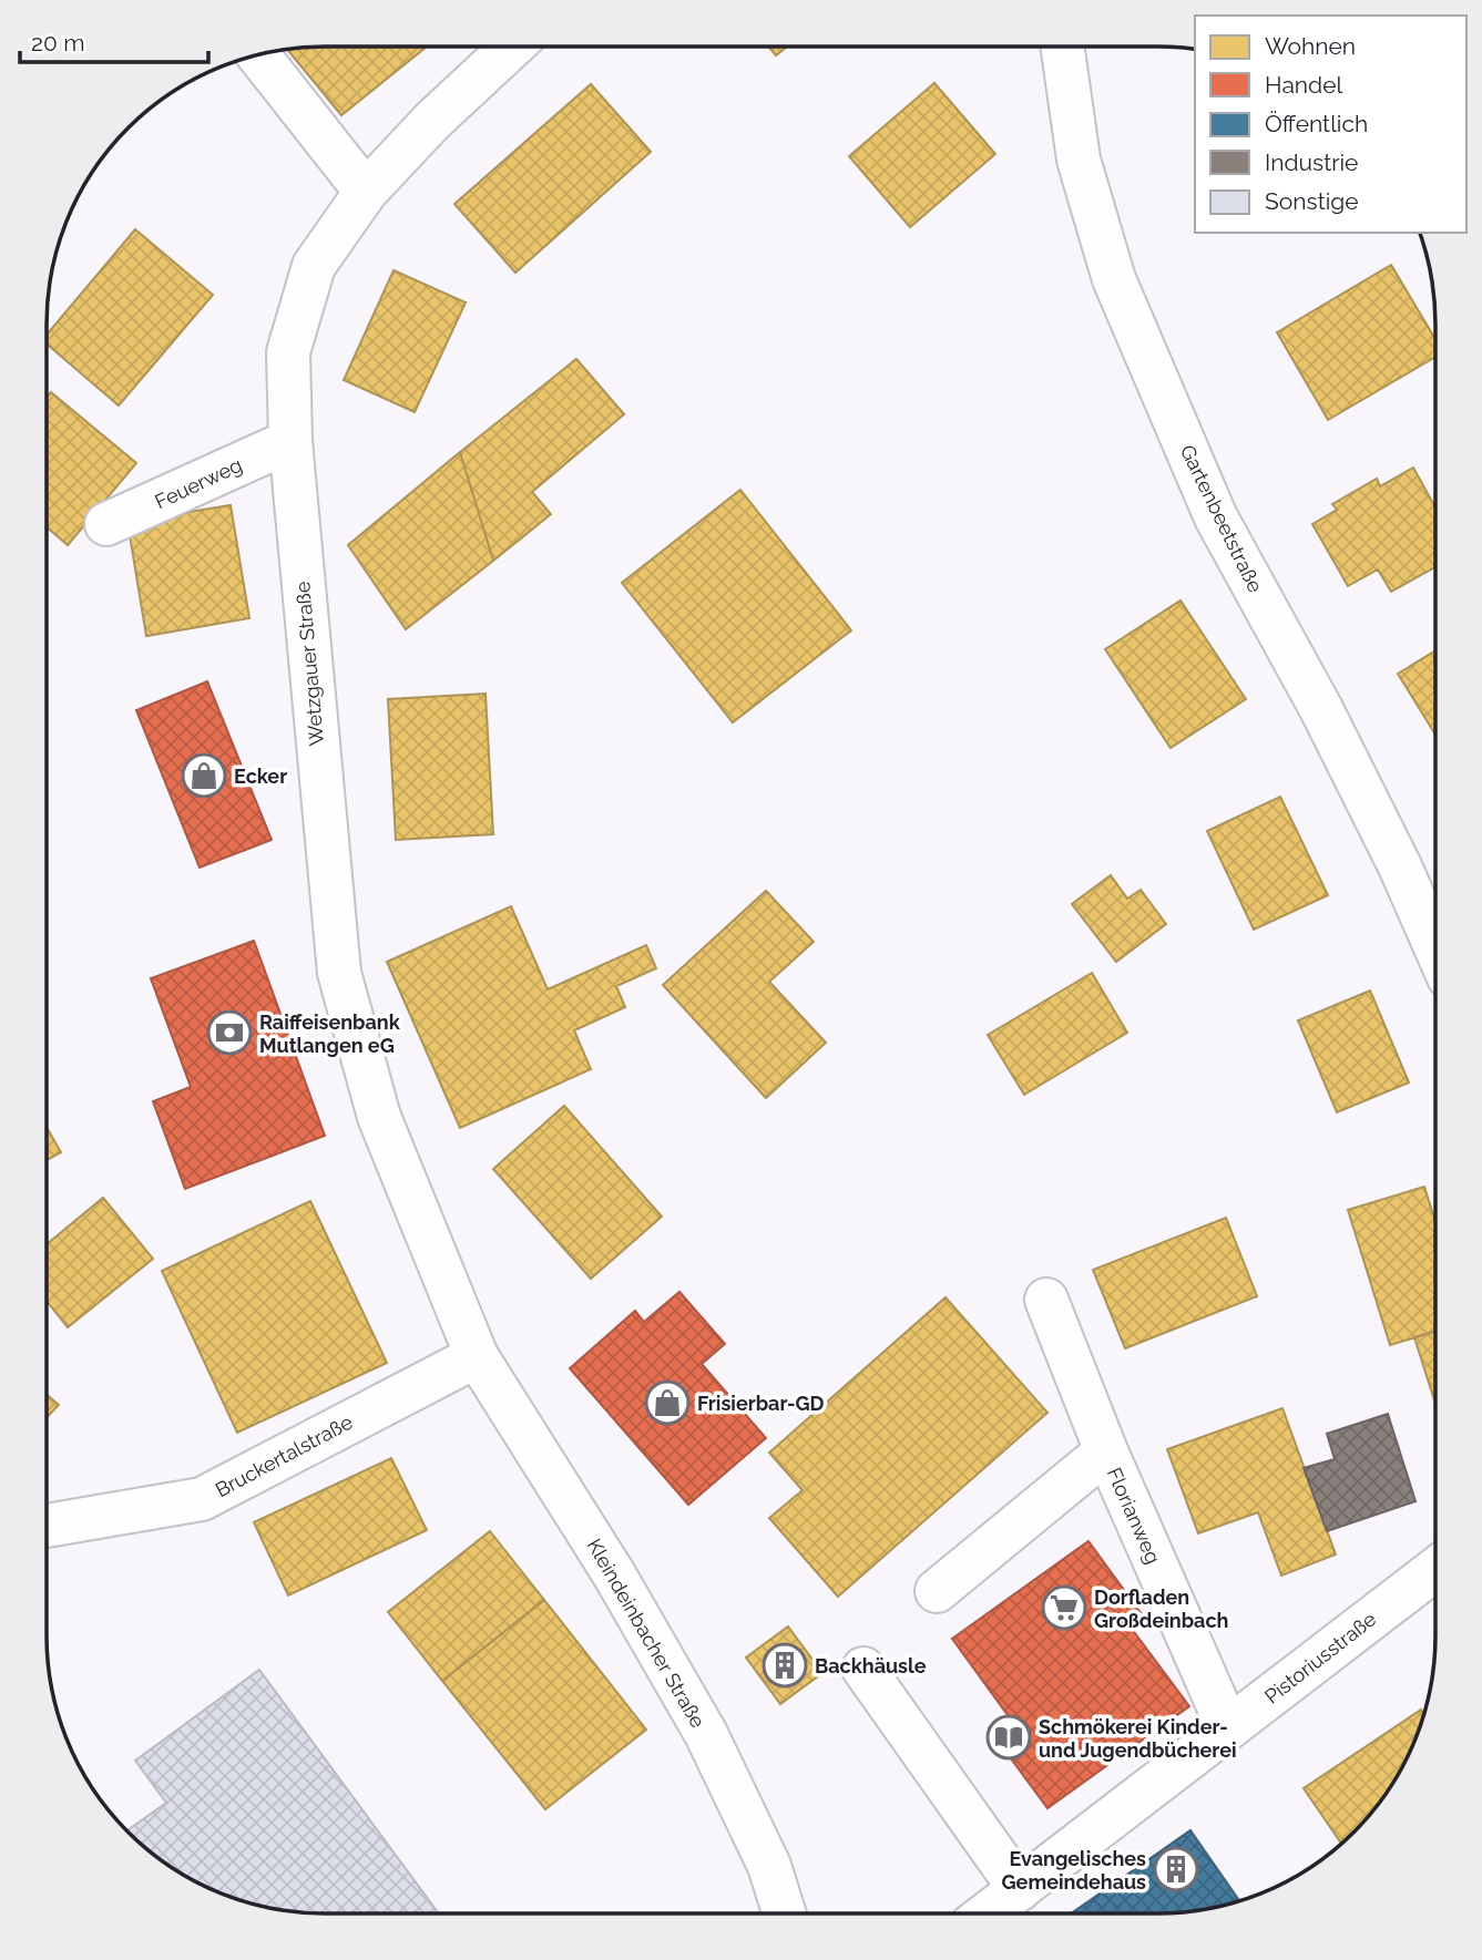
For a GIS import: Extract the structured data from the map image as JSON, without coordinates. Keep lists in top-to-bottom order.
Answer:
{
  "streets": {
    "street": [
      "Feuerweg",
      "Gartenbeetstraße",
      "Wetzgauer Straße",
      "Bruckertalstraße",
      "Florianweg",
      "Kleindeinbacher Straße",
      "Pistoriusstraße"
    ]
  },
  "crossings": [
    ["Feuerweg", "Wetzgauer Straße"],
    ["Wetzgauer Straße", "Bruckertalstraße"],
    ["Wetzgauer Straße", "Kleindeinbacher Straße"],
    ["Bruckertalstraße", "Kleindeinbacher Straße"],
    ["Florianweg", "Pistoriusstraße"]
  ],
  "places": {
    "shop": ["Ecker", "Frisierbar-GD"],
    "bank": ["Raiffeisenbank Mutlangen eG"],
    "supermarket": ["Dorfladen Großdeinbach"],
    "building": ["Backhäusle", "Evangelisches Gemeindehaus"],
    "library": ["Schmökerei Kinder- und Jugendbücherei"]
  },
  "legend": [
    "Wohnen",
    "Handel",
    "Öffentlich",
    "Industrie",
    "Sonstige"
  ],
  "scale_bar": "20 m"
}
